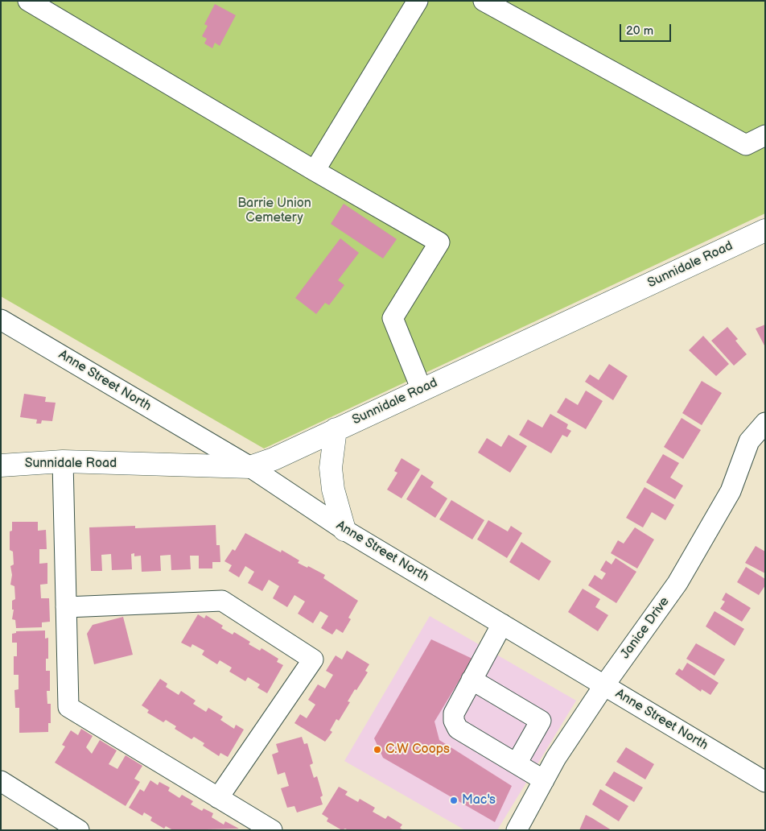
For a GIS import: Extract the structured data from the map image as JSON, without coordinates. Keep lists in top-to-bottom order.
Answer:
{
  "streets": {
    "main road": ["Sunnidale Road"],
    "street": ["Anne Street North", "Janice Drive"]
  },
  "crossings": [
    ["Sunnidale Road", "Anne Street North"],
    ["Anne Street North", "Janice Drive"]
  ],
  "parks": ["Barrie Union Cemetery"],
  "places": ["C.W Coops", "Mac's"],
  "scale_bar": "20 m"
}
